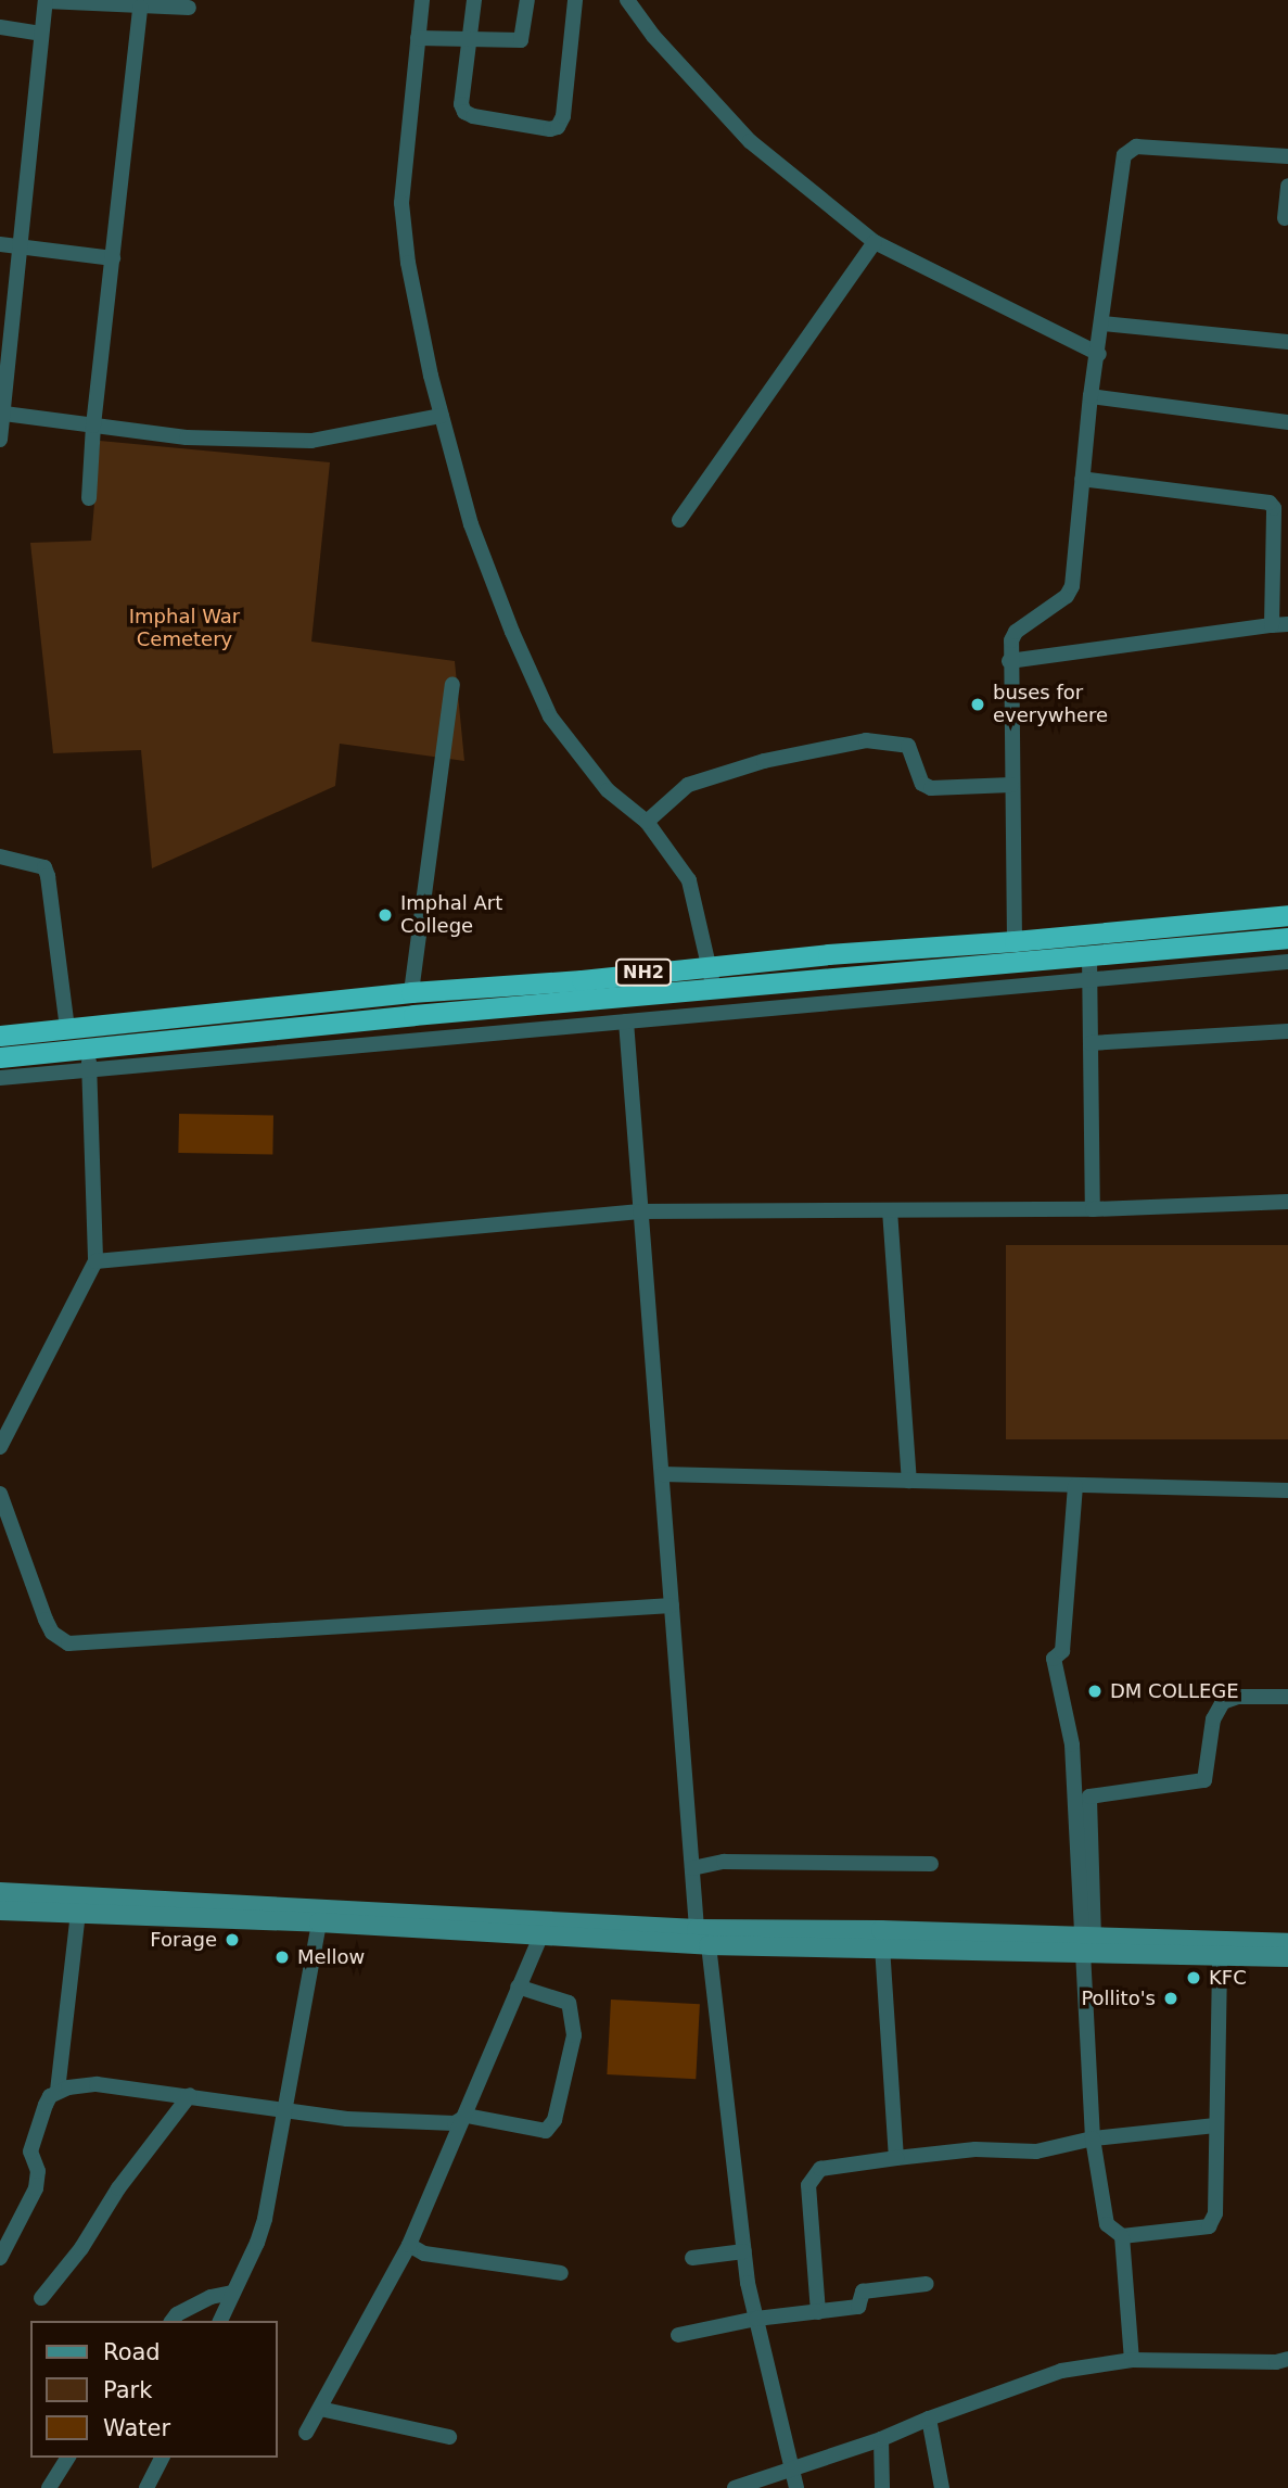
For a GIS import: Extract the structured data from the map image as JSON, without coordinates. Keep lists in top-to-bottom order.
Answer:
{
  "streets": {
    "highway": ["NH2"]
  },
  "parks": ["Imphal War Cemetery"],
  "places": [
    "buses for everywhere",
    "Imphal Art College",
    "DM COLLEGE",
    "Forage",
    "Mellow",
    "KFC",
    "Pollito's"
  ],
  "legend": ["Road", "Park", "Water"]
}
